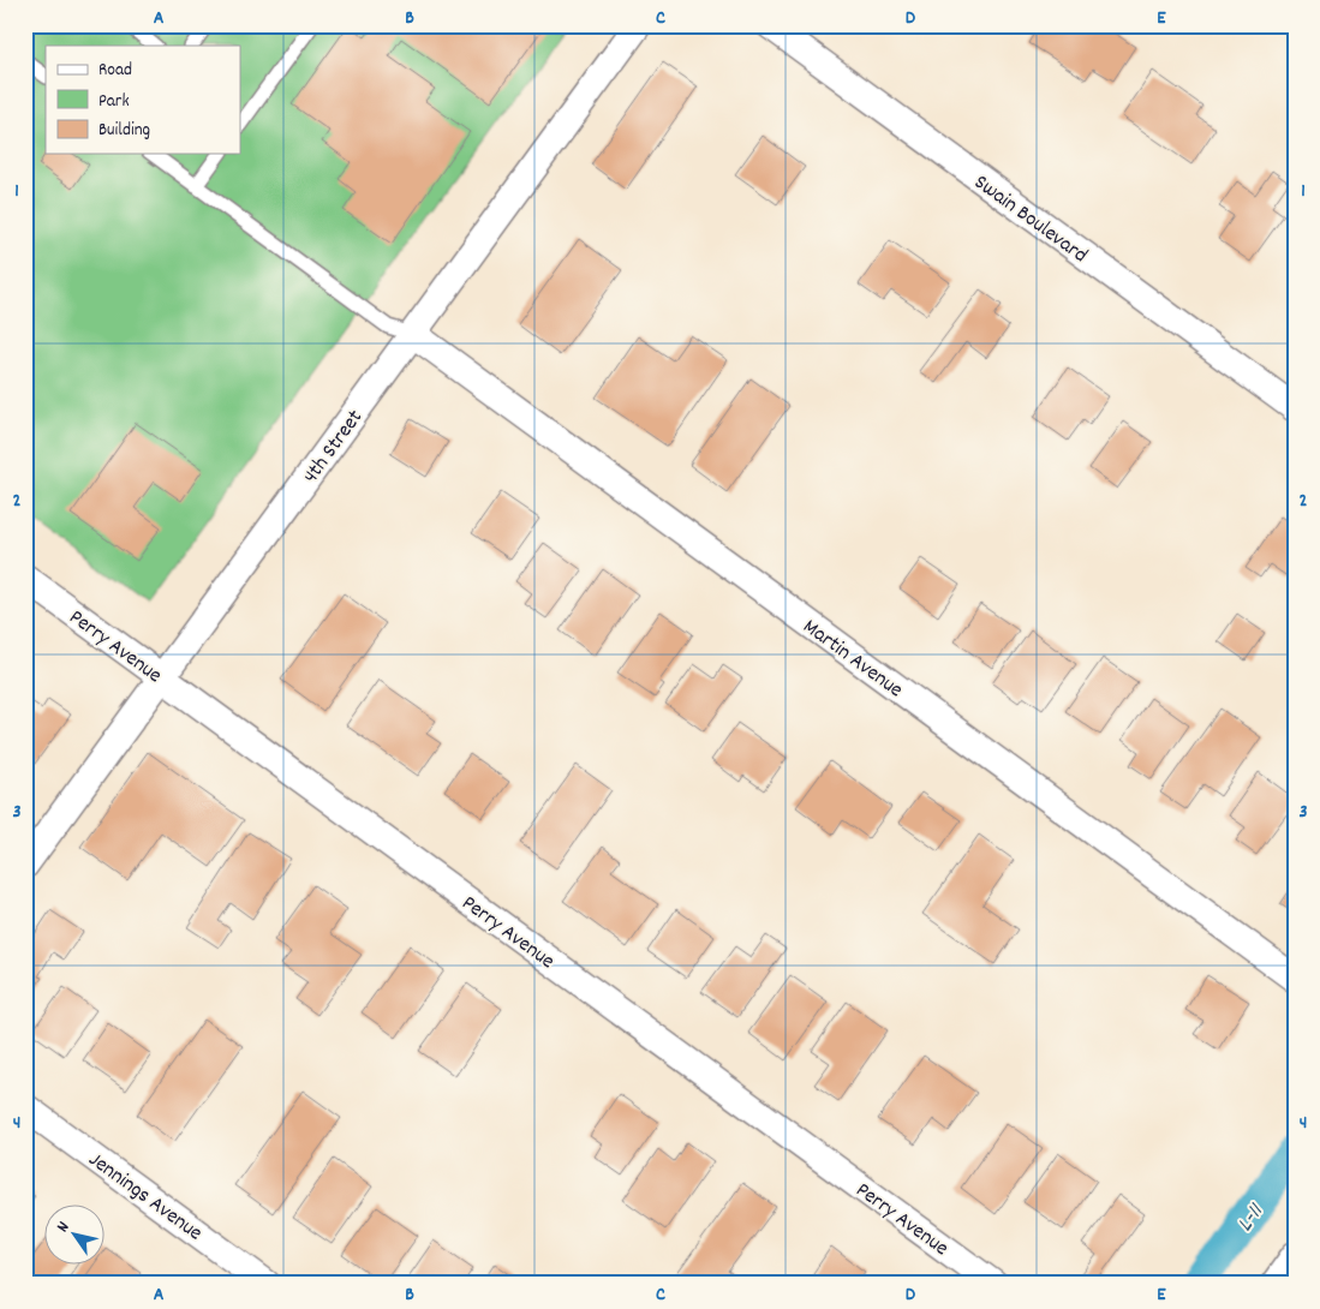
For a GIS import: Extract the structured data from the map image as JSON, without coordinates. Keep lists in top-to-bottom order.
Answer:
{
  "streets": {
    "street": [
      "Swain Boulevard",
      "4th Street",
      "Perry Avenue",
      "Martin Avenue",
      "Jennings Avenue"
    ]
  },
  "crossings": [
    ["4th Street", "Perry Avenue"],
    ["4th Street", "Martin Avenue"]
  ],
  "water": ["L-11"],
  "legend": ["Road", "Park", "Building"],
  "north": "top left",
  "grid": {
    "columns": [
      "A",
      "B",
      "C",
      "D",
      "E"
    ],
    "rows": [
      "1",
      "2",
      "3",
      "4"
    ]
  }
}
